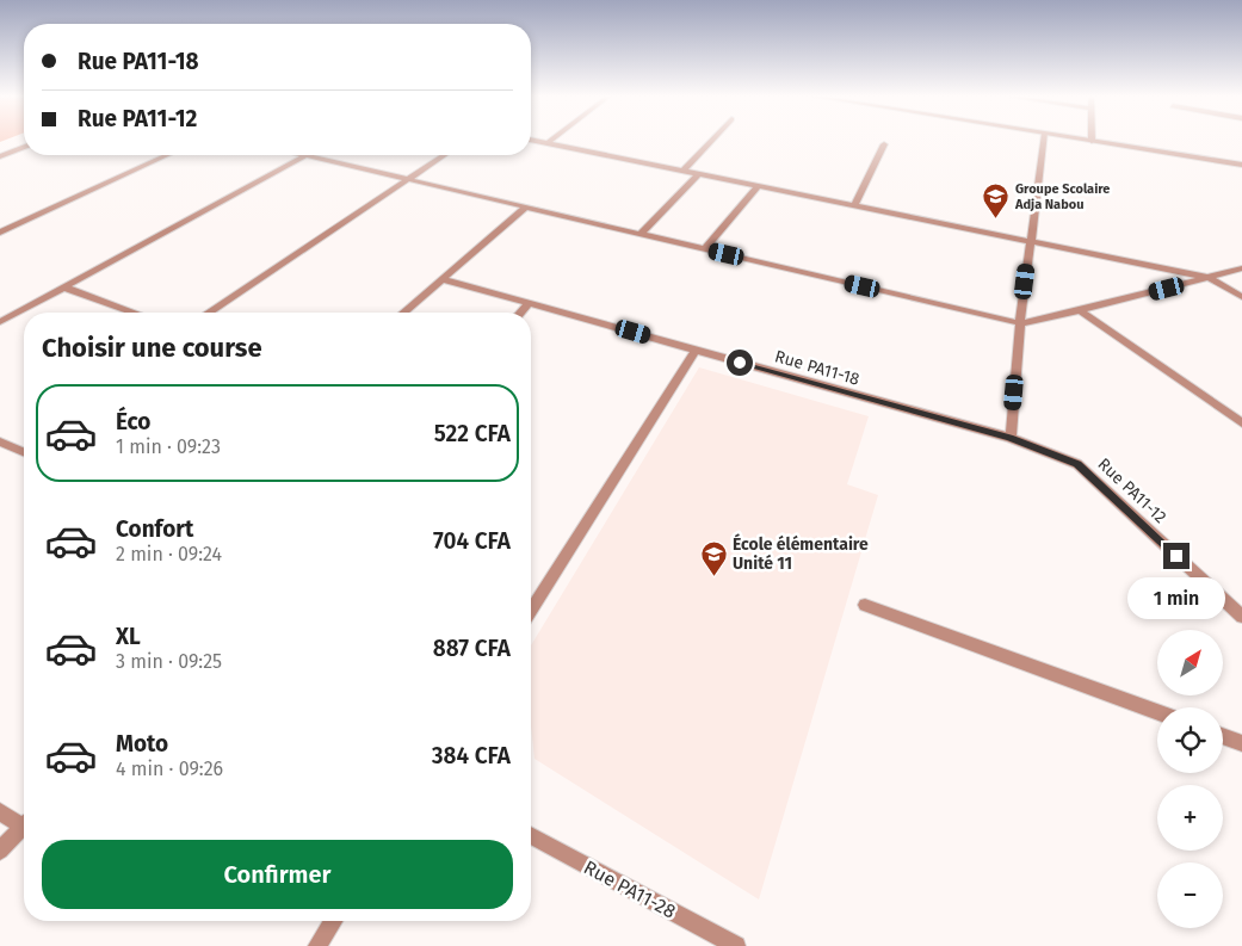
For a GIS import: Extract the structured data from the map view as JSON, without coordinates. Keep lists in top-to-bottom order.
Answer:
{
  "streets": {
    "street": ["Rue PA11-18", "Rue PA11-12", "Rue PA11-28"]
  },
  "crossings": [
    ["Rue PA11-18", "Rue PA11-12"]
  ],
  "places": {
    "school or university": ["Groupe Scolaire Adja Nabou", "École élémentaire Unité 11"]
  },
  "north": "top right",
  "page": {
    "banner": ["Rue PA11-18", "Rue PA11-12"],
    "heading": "Choisir une course",
    "list": [
      {
        "name": "Éco",
        "note": "1 min · 09:23",
        "value": "522 CFA"
      },
      {
        "name": "Confort",
        "note": "2 min · 09:24",
        "value": "704 CFA"
      },
      {
        "name": "XL",
        "note": "3 min · 09:25",
        "value": "887 CFA"
      },
      {
        "name": "Moto",
        "note": "4 min · 09:26",
        "value": "384 CFA"
      }
    ],
    "bubble": "1 min",
    "map_buttons": ["+", "−"],
    "buttons": "Confirmer"
  }
}
